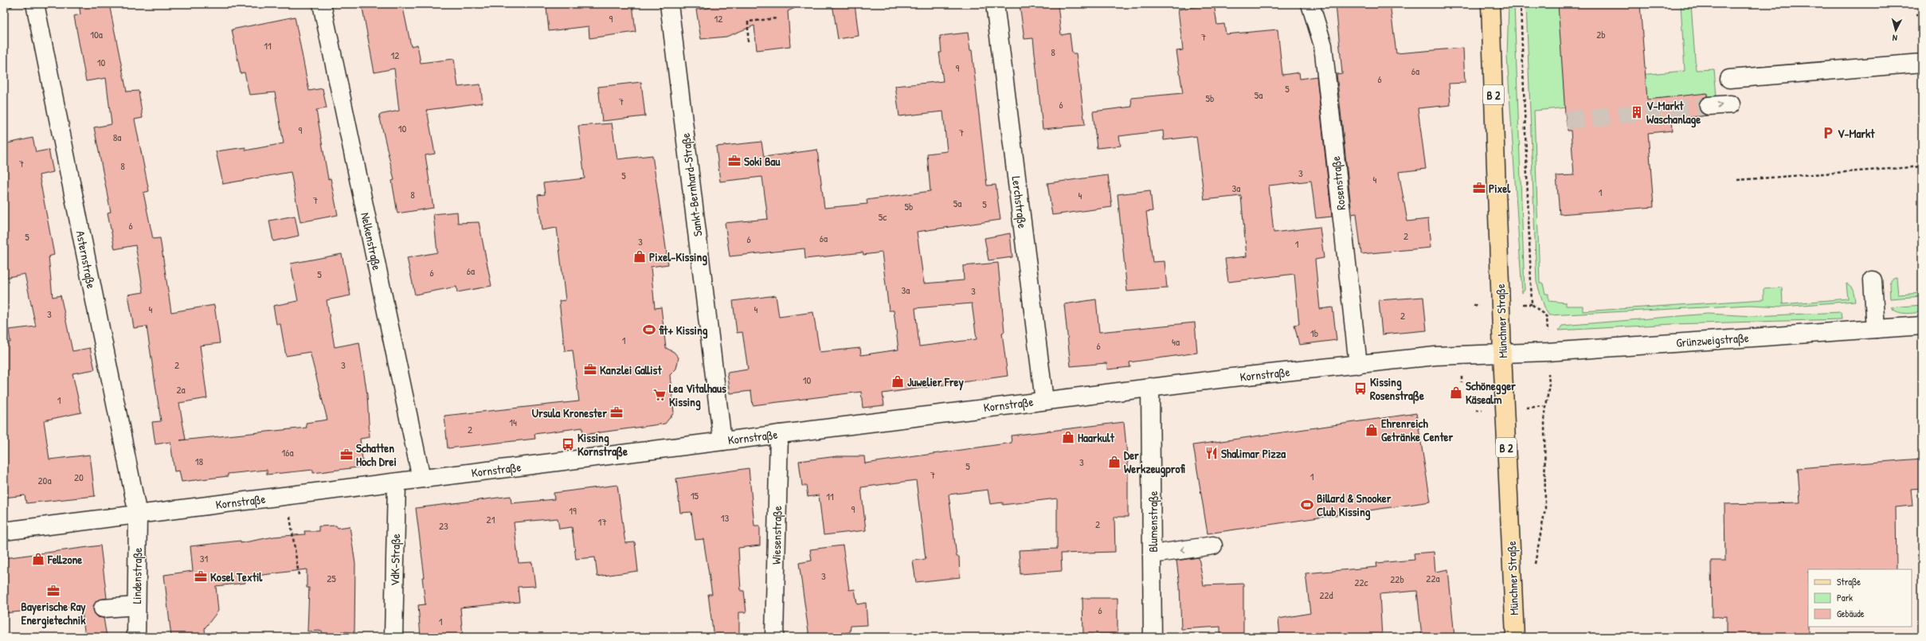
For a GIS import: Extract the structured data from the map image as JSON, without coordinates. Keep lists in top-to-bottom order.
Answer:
{
  "streets": {
    "main road": ["B 2", "Münchner Straße"],
    "street": [
      "Rosenstraße",
      "Sankt-Bernhard-Straße",
      "Lerchstraße",
      "Nelkenstraße",
      "Asternstraße",
      "Grünzweigstraße",
      "Kornstraße",
      "Blumenstraße",
      "Wiesenstraße",
      "VdK-Straße",
      "Lindenstraße"
    ]
  },
  "crossings": [
    ["Rosenstraße", "Kornstraße"],
    ["Sankt-Bernhard-Straße", "Kornstraße"],
    ["Lerchstraße", "Kornstraße"],
    ["Nelkenstraße", "Kornstraße"],
    ["Asternstraße", "Kornstraße"],
    ["Asternstraße", "Lindenstraße"],
    ["Münchner Straße", "Grünzweigstraße"],
    ["Münchner Straße", "Kornstraße"],
    ["Grünzweigstraße", "Kornstraße"],
    ["Kornstraße", "Blumenstraße"],
    ["Kornstraße", "Wiesenstraße"],
    ["Kornstraße", "VdK-Straße"],
    ["Kornstraße", "Lindenstraße"]
  ],
  "places": {
    "building": ["V-Markt Waschanlage"],
    "parking": ["V-Markt"],
    "office": [
      "Soki Bau",
      "Pixel",
      "Kanzlei Gallist",
      "Ursula Kronester",
      "Schatten Hoch Drei",
      "Kosel Textil",
      "Bayerische Ray Energietechnik"
    ],
    "shop": [
      "Pixel-Kissing",
      "Juwelier Frey",
      "Schönegger Käsealm",
      "Ehrenreich Getränke Center",
      "Haarkult",
      "Der Werkzeugprofi",
      "Fellzone"
    ],
    "sports": ["fit+ Kissing", "Billard & Snooker Club Kissing"],
    "bus stop": ["Kissing Rosenstraße", "Kissing Kornstraße"],
    "supermarket": ["Lea Vitalhaus Kissing"],
    "restaurant": ["Shalimar Pizza"]
  },
  "house_numbers": [
    "9",
    "12",
    "10a",
    "2b",
    "7",
    "11",
    "8",
    "12",
    "10",
    "9",
    "6a",
    "6",
    "5",
    "5a",
    "5b",
    "7",
    "6",
    "10",
    "9",
    "7",
    "8a",
    "7",
    "8",
    "3",
    "5",
    "4",
    "3a",
    "1",
    "8",
    "4",
    "7",
    "5a",
    "5",
    "5b",
    "5c",
    "6",
    "2",
    "5",
    "6a",
    "6",
    "3",
    "1",
    "6a",
    "6",
    "5",
    "3a",
    "3",
    "4",
    "4",
    "3",
    "2",
    "1b",
    "1",
    "4a",
    "6",
    "2",
    "3",
    "10",
    "2a",
    "1",
    "14",
    "2",
    "16a",
    "18",
    "3",
    "5",
    "7",
    "1",
    "20",
    "20a",
    "15",
    "11",
    "9",
    "19",
    "13",
    "21",
    "17",
    "2",
    "23",
    "31",
    "3",
    "25",
    "22a",
    "22b",
    "22c",
    "22d",
    "6",
    "1"
  ],
  "legend": ["Straße", "Park", "Gebäude"],
  "north": "bottom"
}
